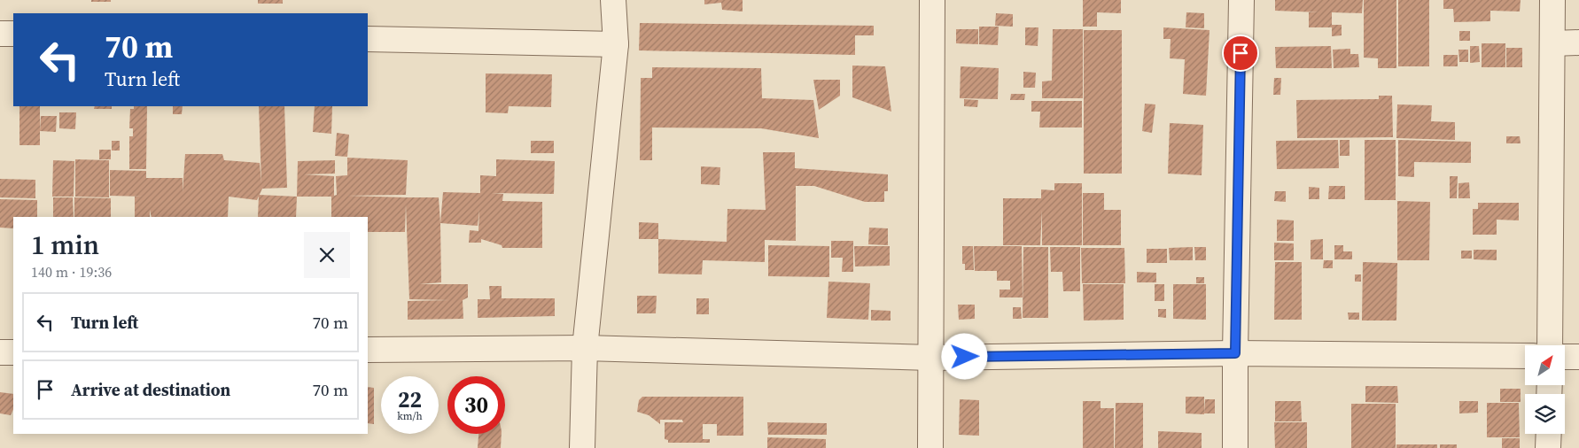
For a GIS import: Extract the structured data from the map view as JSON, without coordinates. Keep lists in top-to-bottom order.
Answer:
{
  "north": "top right",
  "page": {
    "turn": ["70 m", "Turn left"],
    "heading": ["1 min", "140 m · 19:36"],
    "list": [
      {
        "name": "Turn left",
        "value": "70 m"
      },
      {
        "name": "Arrive at destination",
        "value": "70 m"
      }
    ],
    "speed": "22 km/h",
    "limit": "30"
  }
}
